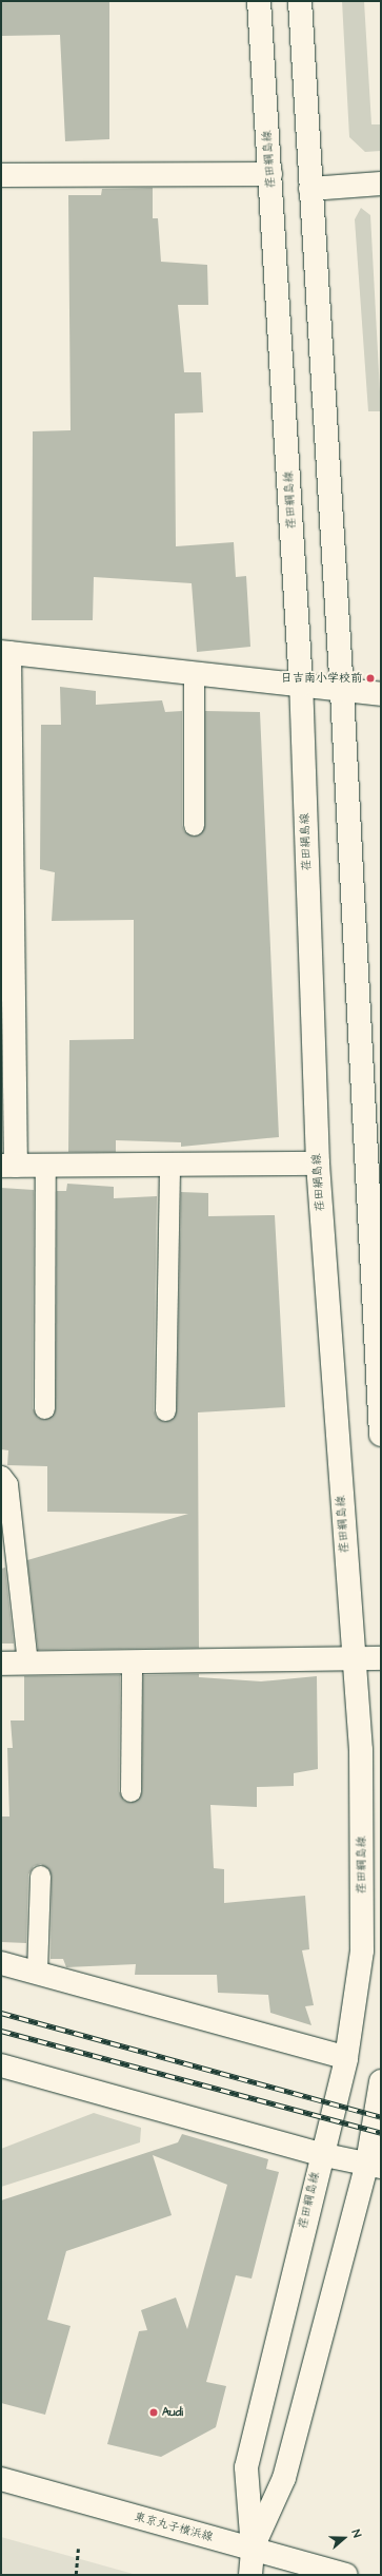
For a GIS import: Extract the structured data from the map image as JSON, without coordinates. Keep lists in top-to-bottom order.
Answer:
{
  "streets": {
    "main road": ["荏田綱島線", "東京丸子横浜線"]
  },
  "crossings": [
    ["荏田綱島線", "東京丸子横浜線"]
  ],
  "places": ["日吉南小学校前", "Audi"],
  "north": "right"
}
